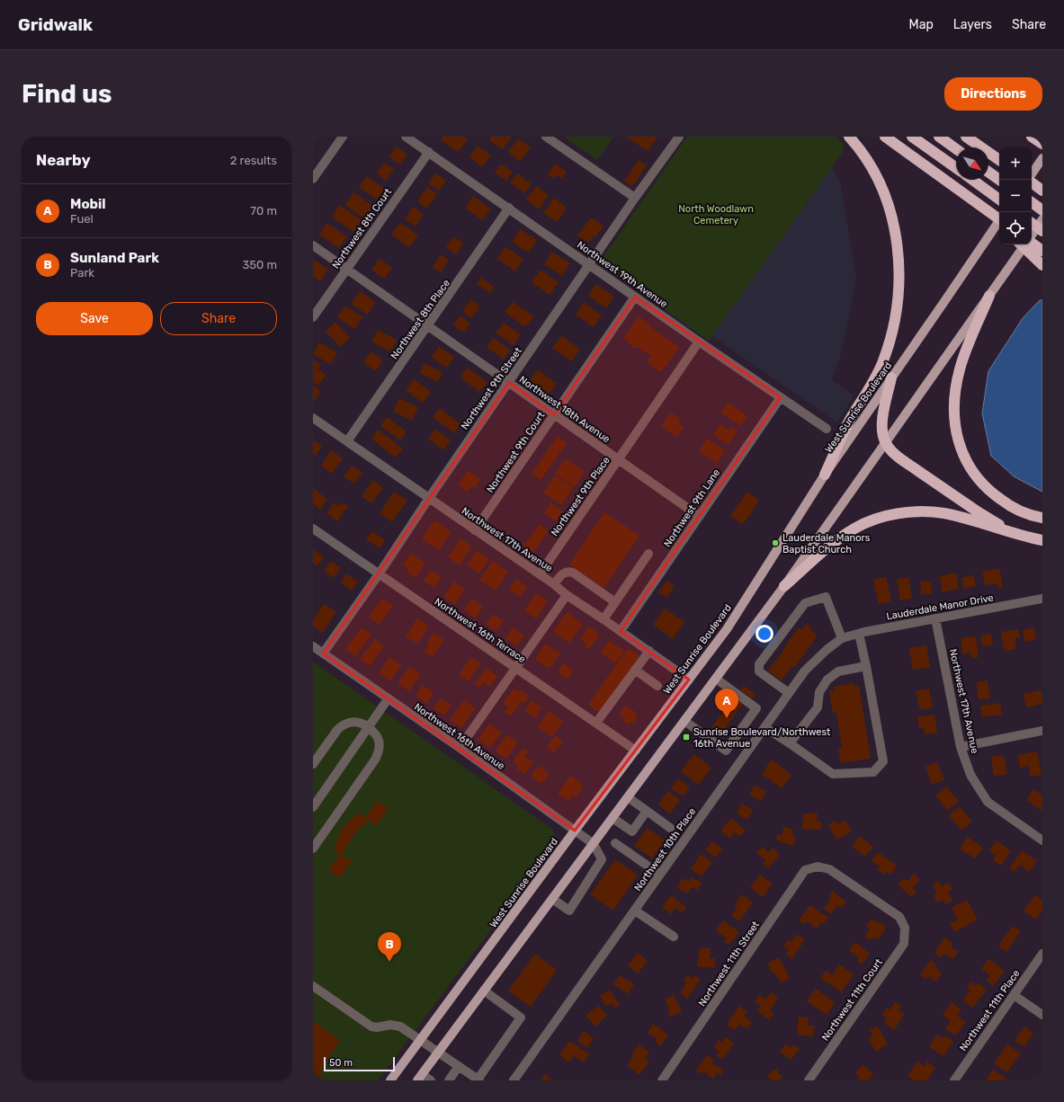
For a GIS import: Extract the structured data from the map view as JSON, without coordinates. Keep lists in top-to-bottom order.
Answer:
{
  "streets": {
    "main road": ["West Sunrise Boulevard"],
    "street": [
      "Northwest 8th Court",
      "Northwest 19th Avenue",
      "Northwest 8th Place",
      "Northwest 9th Street",
      "Northwest 18th Avenue",
      "Northwest 9th Court",
      "Northwest 9th Place",
      "Northwest 9th Lane",
      "Northwest 17th Avenue",
      "Lauderdale Manor Drive",
      "Northwest 16th Terrace",
      "Northwest 16th Avenue",
      "Northwest 10th Place",
      "Northwest 11th Street",
      "Northwest 11th Court",
      "Northwest 11th Place"
    ]
  },
  "crossings": [
    ["Northwest 8th Court", "Northwest 19th Avenue"],
    ["Northwest 8th Court", "Northwest 18th Avenue"],
    ["Northwest 19th Avenue", "Northwest 8th Place"],
    ["Northwest 19th Avenue", "Northwest 9th Street"],
    ["Northwest 19th Avenue", "Northwest 9th Court"],
    ["Northwest 19th Avenue", "Northwest 9th Place"],
    ["Northwest 19th Avenue", "Northwest 9th Lane"],
    ["Northwest 8th Place", "Northwest 18th Avenue"],
    ["Northwest 8th Place", "Northwest 17th Avenue"],
    ["Northwest 9th Street", "Northwest 18th Avenue"],
    ["Northwest 9th Street", "Northwest 17th Avenue"],
    ["Northwest 9th Street", "Northwest 16th Terrace"],
    ["Northwest 9th Street", "Northwest 16th Avenue"],
    ["West Sunrise Boulevard", "Northwest 17th Avenue"],
    ["West Sunrise Boulevard", "Northwest 16th Terrace"],
    ["West Sunrise Boulevard", "Northwest 16th Avenue"],
    ["Northwest 18th Avenue", "Northwest 9th Court"],
    ["Northwest 18th Avenue", "Northwest 9th Place"],
    ["Northwest 18th Avenue", "Northwest 9th Lane"],
    ["Northwest 9th Court", "Northwest 17th Avenue"],
    ["Northwest 9th Place", "Northwest 17th Avenue"],
    ["Northwest 9th Lane", "Northwest 17th Avenue"],
    ["Northwest 17th Avenue", "Lauderdale Manor Drive"],
    ["Lauderdale Manor Drive", "Northwest 10th Place"],
    ["Northwest 11th Street", "Northwest 11th Court"]
  ],
  "parks": ["North Woodlawn Cemetery"],
  "places": {
    "other": ["Lauderdale Manors Baptist Church"],
    "transit": ["Sunrise Boulevard/Northwest 16th Avenue"]
  },
  "scale_bar": "50 m",
  "north": "bottom right",
  "page": {
    "header": "Gridwalk",
    "nav": ["Map", "Layers", "Share"],
    "buttons": [
      "Directions",
      ["Save", "Share"]
    ],
    "title": "Find us",
    "heading": ["Nearby", "2 results"],
    "map_buttons": ["+", "−"],
    "list": [
      {
        "mark": "A",
        "name": "Mobil",
        "note": "Fuel",
        "value": "70 m"
      },
      {
        "mark": "B",
        "name": "Sunland Park",
        "note": "Park",
        "value": "350 m"
      }
    ],
    "pins": ["A", "B"],
    "scale": "50 m"
  }
}
